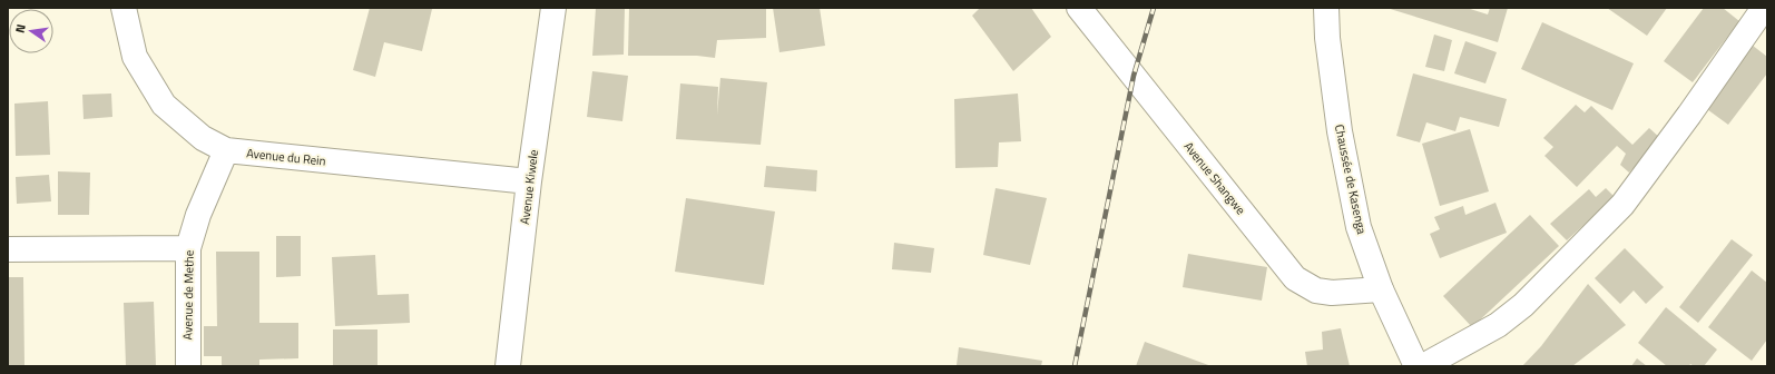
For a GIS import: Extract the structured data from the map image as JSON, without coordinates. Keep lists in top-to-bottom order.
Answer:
{
  "streets": {
    "street": [
      "Avenue du Rein",
      "Avenue Shangwe",
      "Chaussée de Kasenga",
      "Avenue Kiwele",
      "Avenue de Methe"
    ]
  },
  "crossings": [
    ["Avenue du Rein", "Avenue Kiwele"],
    ["Avenue du Rein", "Avenue de Methe"],
    ["Avenue Shangwe", "Chaussée de Kasenga"]
  ],
  "north": "left"
}
